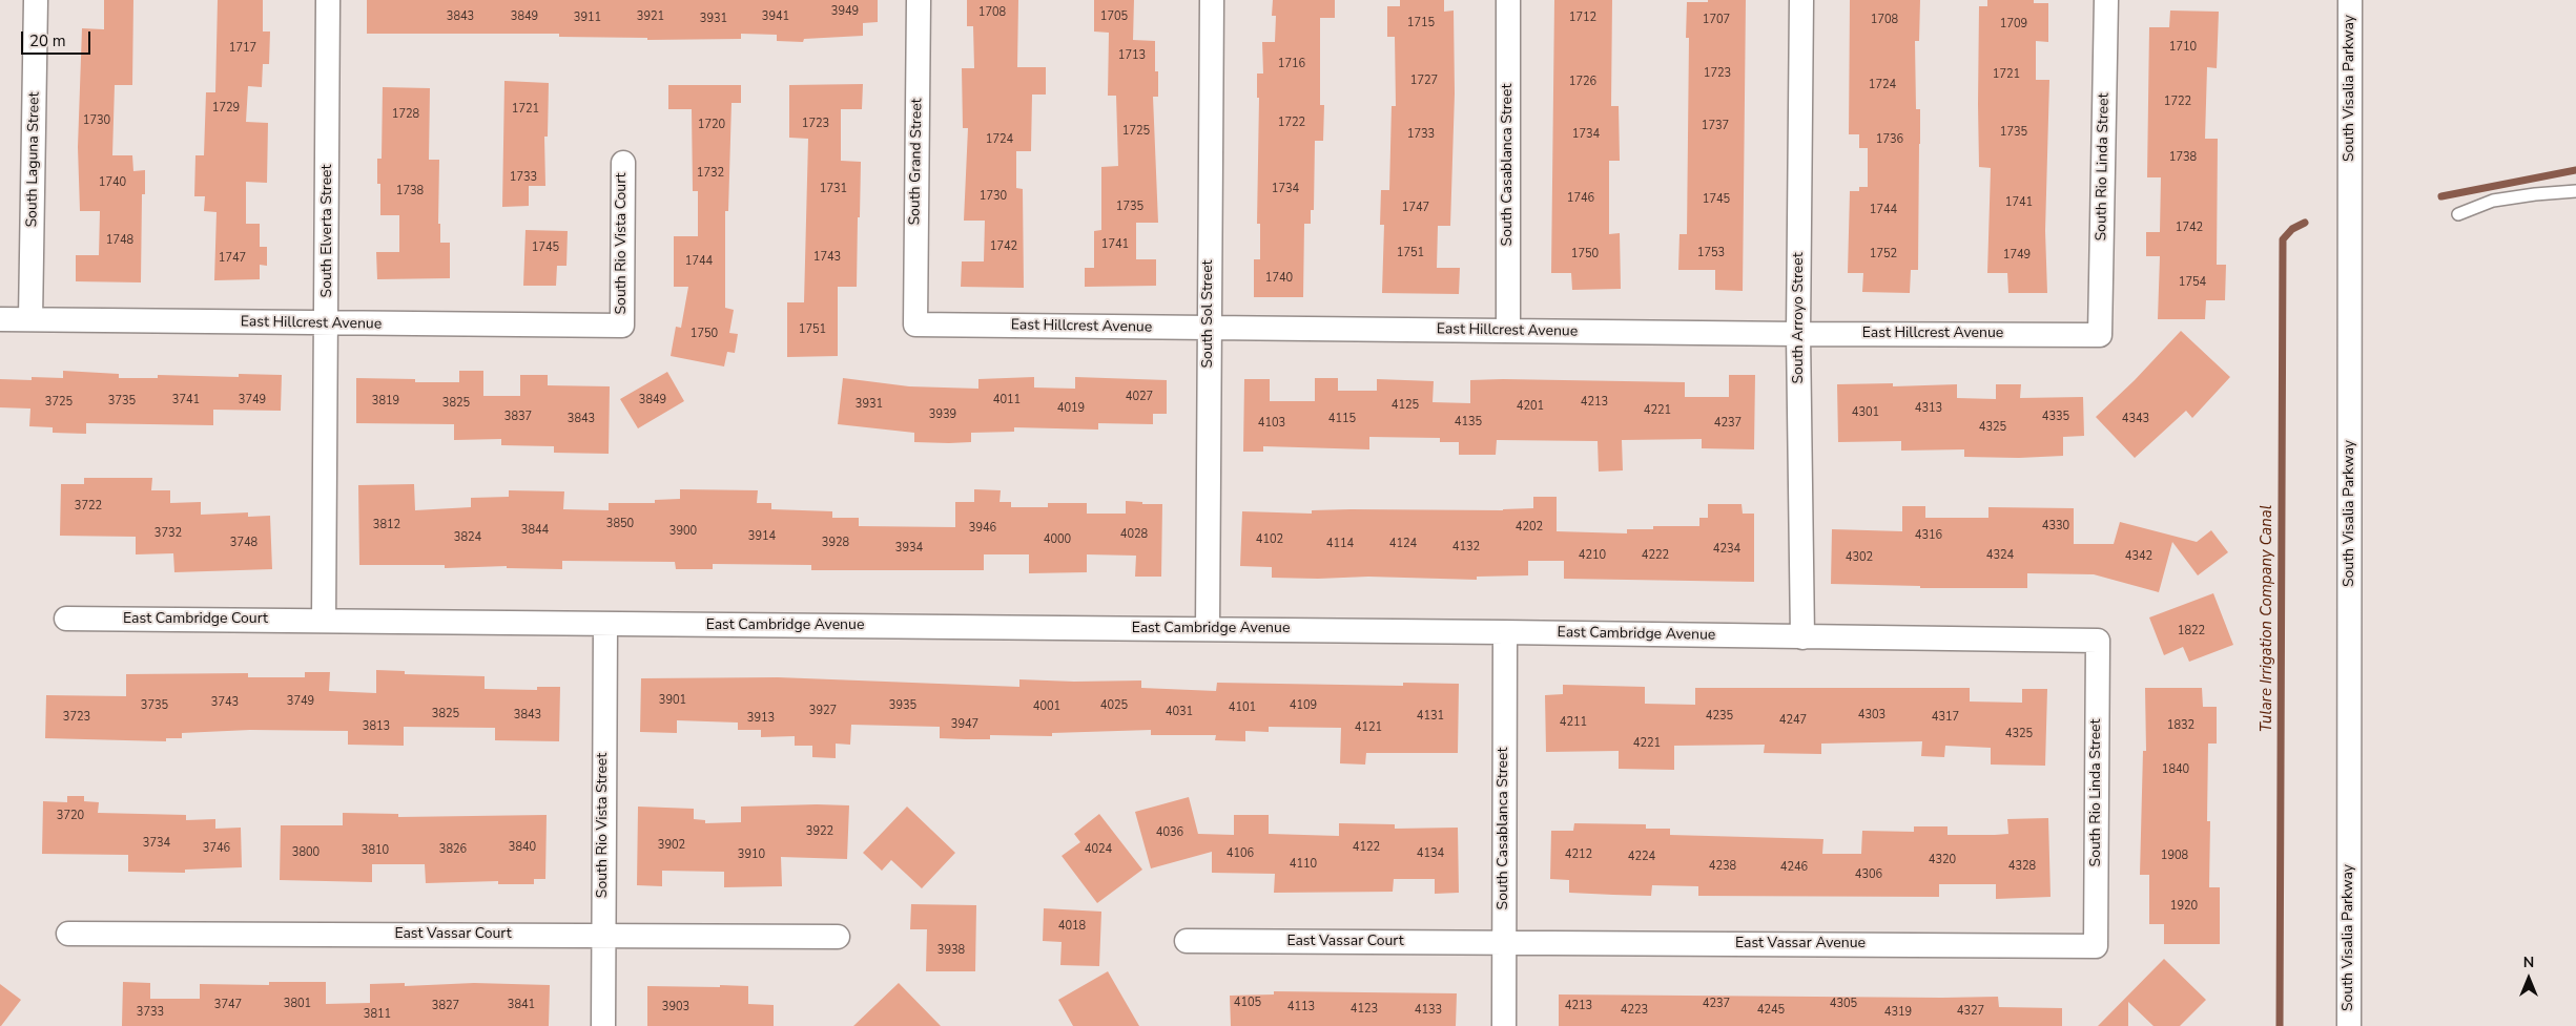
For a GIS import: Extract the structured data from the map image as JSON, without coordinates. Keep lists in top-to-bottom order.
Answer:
{
  "streets": {
    "street": [
      "South Visalia Parkway",
      "South Laguna Street",
      "South Grand Street",
      "South Casablanca Street",
      "South Rio Linda Street",
      "South Elverta Street",
      "South Rio Vista Court",
      "South Sol Street",
      "South Arroyo Street",
      "East Hillcrest Avenue",
      "East Cambridge Court",
      "East Cambridge Avenue",
      "South Rio Vista Street",
      "East Vassar Court",
      "East Vassar Avenue"
    ]
  },
  "crossings": [
    ["South Laguna Street", "East Hillcrest Avenue"],
    ["South Grand Street", "East Hillcrest Avenue"],
    ["South Casablanca Street", "East Hillcrest Avenue"],
    ["South Casablanca Street", "East Cambridge Avenue"],
    ["South Casablanca Street", "East Vassar Court"],
    ["South Casablanca Street", "East Vassar Avenue"],
    ["South Rio Linda Street", "East Hillcrest Avenue"],
    ["South Rio Linda Street", "East Cambridge Avenue"],
    ["South Rio Linda Street", "East Vassar Avenue"],
    ["South Elverta Street", "East Hillcrest Avenue"],
    ["South Elverta Street", "East Cambridge Court"],
    ["South Elverta Street", "East Cambridge Avenue"],
    ["South Rio Vista Court", "East Hillcrest Avenue"],
    ["South Sol Street", "East Hillcrest Avenue"],
    ["South Sol Street", "East Cambridge Avenue"],
    ["South Arroyo Street", "East Hillcrest Avenue"],
    ["South Arroyo Street", "East Cambridge Avenue"],
    ["East Cambridge Court", "East Cambridge Avenue"],
    ["East Cambridge Avenue", "South Rio Vista Street"],
    ["South Rio Vista Street", "East Vassar Court"],
    ["East Vassar Court", "East Vassar Avenue"]
  ],
  "water": ["Tulare Irrigation Company Canal"],
  "house_numbers": [
    "3949",
    "1708",
    "3843",
    "3849",
    "3921",
    "3941",
    "1705",
    "3911",
    "1712",
    "3931",
    "1707",
    "1708",
    "1715",
    "1709",
    "1710",
    "1717",
    "1713",
    "1716",
    "1723",
    "1721",
    "1727",
    "1726",
    "1724",
    "1722",
    "1729",
    "1721",
    "1728",
    "1730",
    "1722",
    "1723",
    "1720",
    "1737",
    "1725",
    "1735",
    "1733",
    "1734",
    "1724",
    "1736",
    "1738",
    "1732",
    "1733",
    "1740",
    "1731",
    "1734",
    "1738",
    "1730",
    "1746",
    "1745",
    "1741",
    "1735",
    "1747",
    "1744",
    "1742",
    "1748",
    "1741",
    "1742",
    "1745",
    "1751",
    "1753",
    "1750",
    "1752",
    "1749",
    "1743",
    "1747",
    "1744",
    "1740",
    "1754",
    "1751",
    "1750",
    "4027",
    "3741",
    "3749",
    "3849",
    "4011",
    "3735",
    "3819",
    "3725",
    "4213",
    "3825",
    "3931",
    "4125",
    "4201",
    "4019",
    "4313",
    "4221",
    "4301",
    "3939",
    "3837",
    "4335",
    "3843",
    "4115",
    "4343",
    "4135",
    "4103",
    "4237",
    "4325",
    "3722",
    "3850",
    "3812",
    "4330",
    "4202",
    "3946",
    "3844",
    "3900",
    "3732",
    "4028",
    "4316",
    "3914",
    "3824",
    "4000",
    "4102",
    "3748",
    "3928",
    "4114",
    "4124",
    "4132",
    "3934",
    "4234",
    "4210",
    "4222",
    "4324",
    "4342",
    "4302",
    "1822",
    "3901",
    "3749",
    "3743",
    "3735",
    "3935",
    "4025",
    "4109",
    "4001",
    "4101",
    "3927",
    "4031",
    "3825",
    "3843",
    "4303",
    "4131",
    "4235",
    "3723",
    "4317",
    "3913",
    "4247",
    "4211",
    "3947",
    "1832",
    "3813",
    "4121",
    "4325",
    "4221",
    "1840",
    "3720",
    "3922",
    "4036",
    "3734",
    "3902",
    "3840",
    "4122",
    "3746",
    "3826",
    "4024",
    "3810",
    "3800",
    "4106",
    "4134",
    "3910",
    "4212",
    "1908",
    "4224",
    "4320",
    "4110",
    "4238",
    "4328",
    "4246",
    "4306",
    "1920",
    "4018",
    "3938",
    "4105",
    "3801",
    "4237",
    "4305",
    "3747",
    "3841",
    "3827",
    "4213",
    "3903",
    "4113",
    "4123",
    "4133",
    "4223",
    "4245",
    "4327",
    "3733",
    "4319",
    "3811"
  ],
  "scale_bar": "20 m",
  "north": "top"
}
